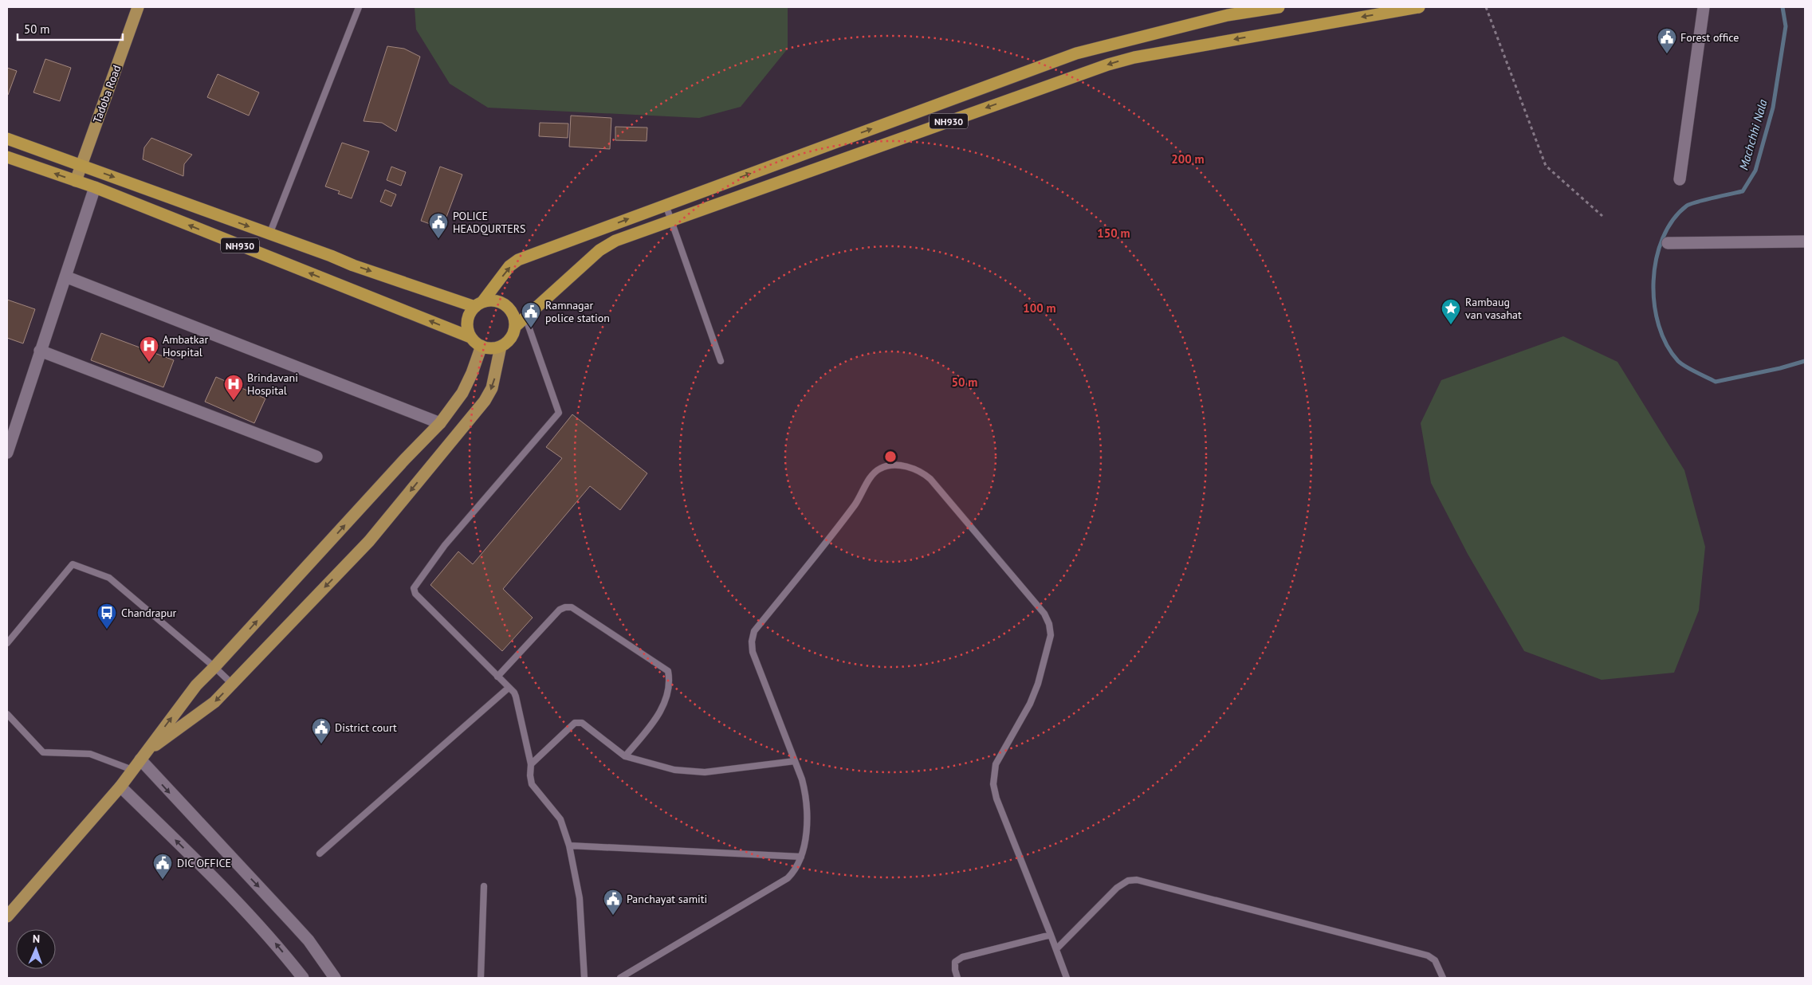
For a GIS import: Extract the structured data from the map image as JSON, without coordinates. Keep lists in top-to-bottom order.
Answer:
{
  "streets": {
    "highway": ["NH930"],
    "main road": ["Tadoba Road"]
  },
  "crossings": [
    ["Tadoba Road", "NH930"]
  ],
  "water": ["Machchhi Nala"],
  "places": {
    "public building": [
      "Forest office",
      "POLICE HEADQURTERS",
      "Ramnagar police station",
      "District court",
      "DIC OFFICE",
      "Panchayat samiti"
    ],
    "place": ["Rambaug van vasahat"],
    "hospital": ["Ambatkar Hospital", "Brindavani Hospital"],
    "bus stop": ["Chandrapur"]
  },
  "scale_bar": "50 m",
  "north": "top",
  "rings": [
    "200 m",
    "150 m",
    "100 m",
    "50 m"
  ]
}
